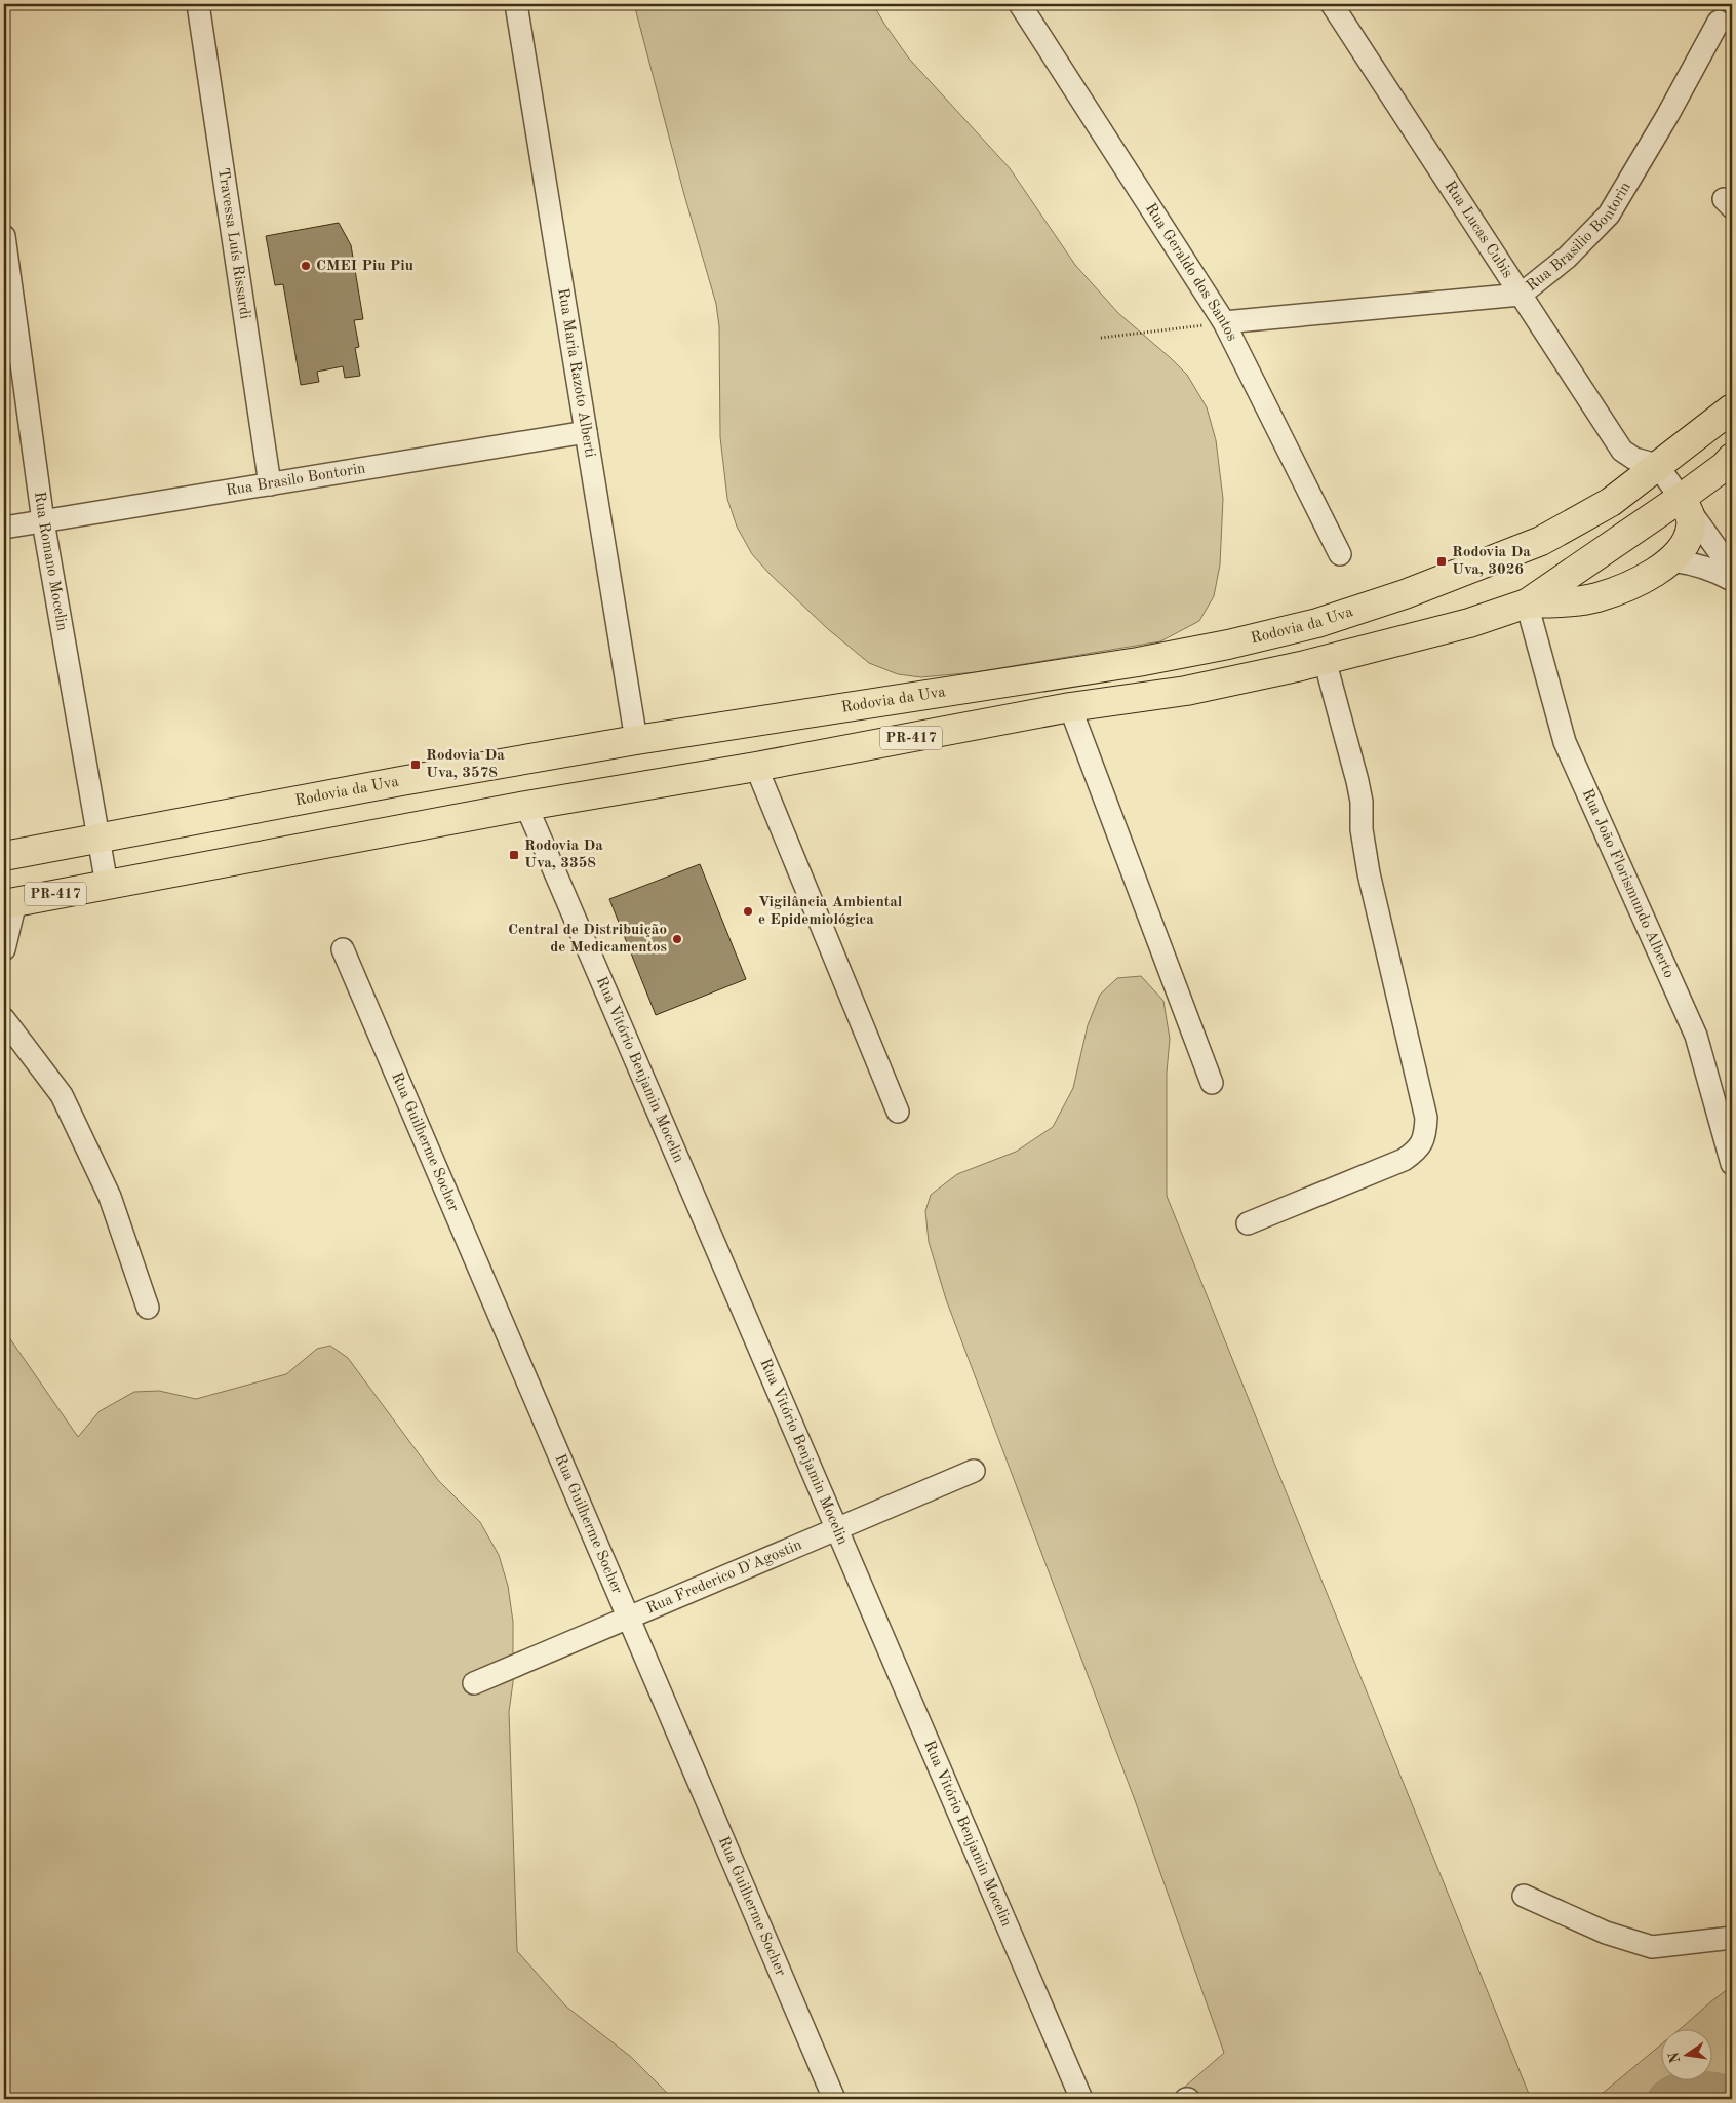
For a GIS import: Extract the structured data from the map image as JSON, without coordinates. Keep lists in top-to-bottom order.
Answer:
{
  "streets": {
    "main road": ["Rodovia da Uva", "PR-417"],
    "street": [
      "Rua Lucas Cubis",
      "Rua Brasilio Bontorin",
      "Travessa Luís Rissardi",
      "Rua Geraldo dos Santos",
      "Rua Maria Razoto Alberti",
      "Rua Brasilo Bontorin",
      "Rua Romano Mocelin",
      "Rua João Florismundo Alberto",
      "Rua Vitório Benjamin Mocelin",
      "Rua Guilherme Socher",
      "Rua Frederico D'Agostin"
    ]
  },
  "crossings": [
    ["Rua Lucas Cubis", "Rua Brasilio Bontorin"],
    ["Rua Lucas Cubis", "Rodovia da Uva"],
    ["Rua Brasilio Bontorin", "Rua Geraldo dos Santos"],
    ["Travessa Luís Rissardi", "Rua Brasilo Bontorin"],
    ["Rua Maria Razoto Alberti", "Rua Brasilo Bontorin"],
    ["Rua Maria Razoto Alberti", "Rodovia da Uva"],
    ["Rua Brasilo Bontorin", "Rua Romano Mocelin"],
    ["Rua Romano Mocelin", "Rodovia da Uva"],
    ["Rua Romano Mocelin", "PR-417"],
    ["PR-417", "Rua João Florismundo Alberto"],
    ["PR-417", "Rua Vitório Benjamin Mocelin"],
    ["Rua Vitório Benjamin Mocelin", "Rua Frederico D'Agostin"],
    ["Rua Guilherme Socher", "Rua Frederico D'Agostin"]
  ],
  "places": {
    "other": ["CMEI Piu Piu", "Vigilância Ambiental e Epidemiológica", "Central de Distribuição de Medicamentos"],
    "transit": ["Rodovia Da Uva, 3026", "Rodovia Da Uva, 3578", "Rodovia Da Uva, 3358"]
  },
  "north": "left"
}
